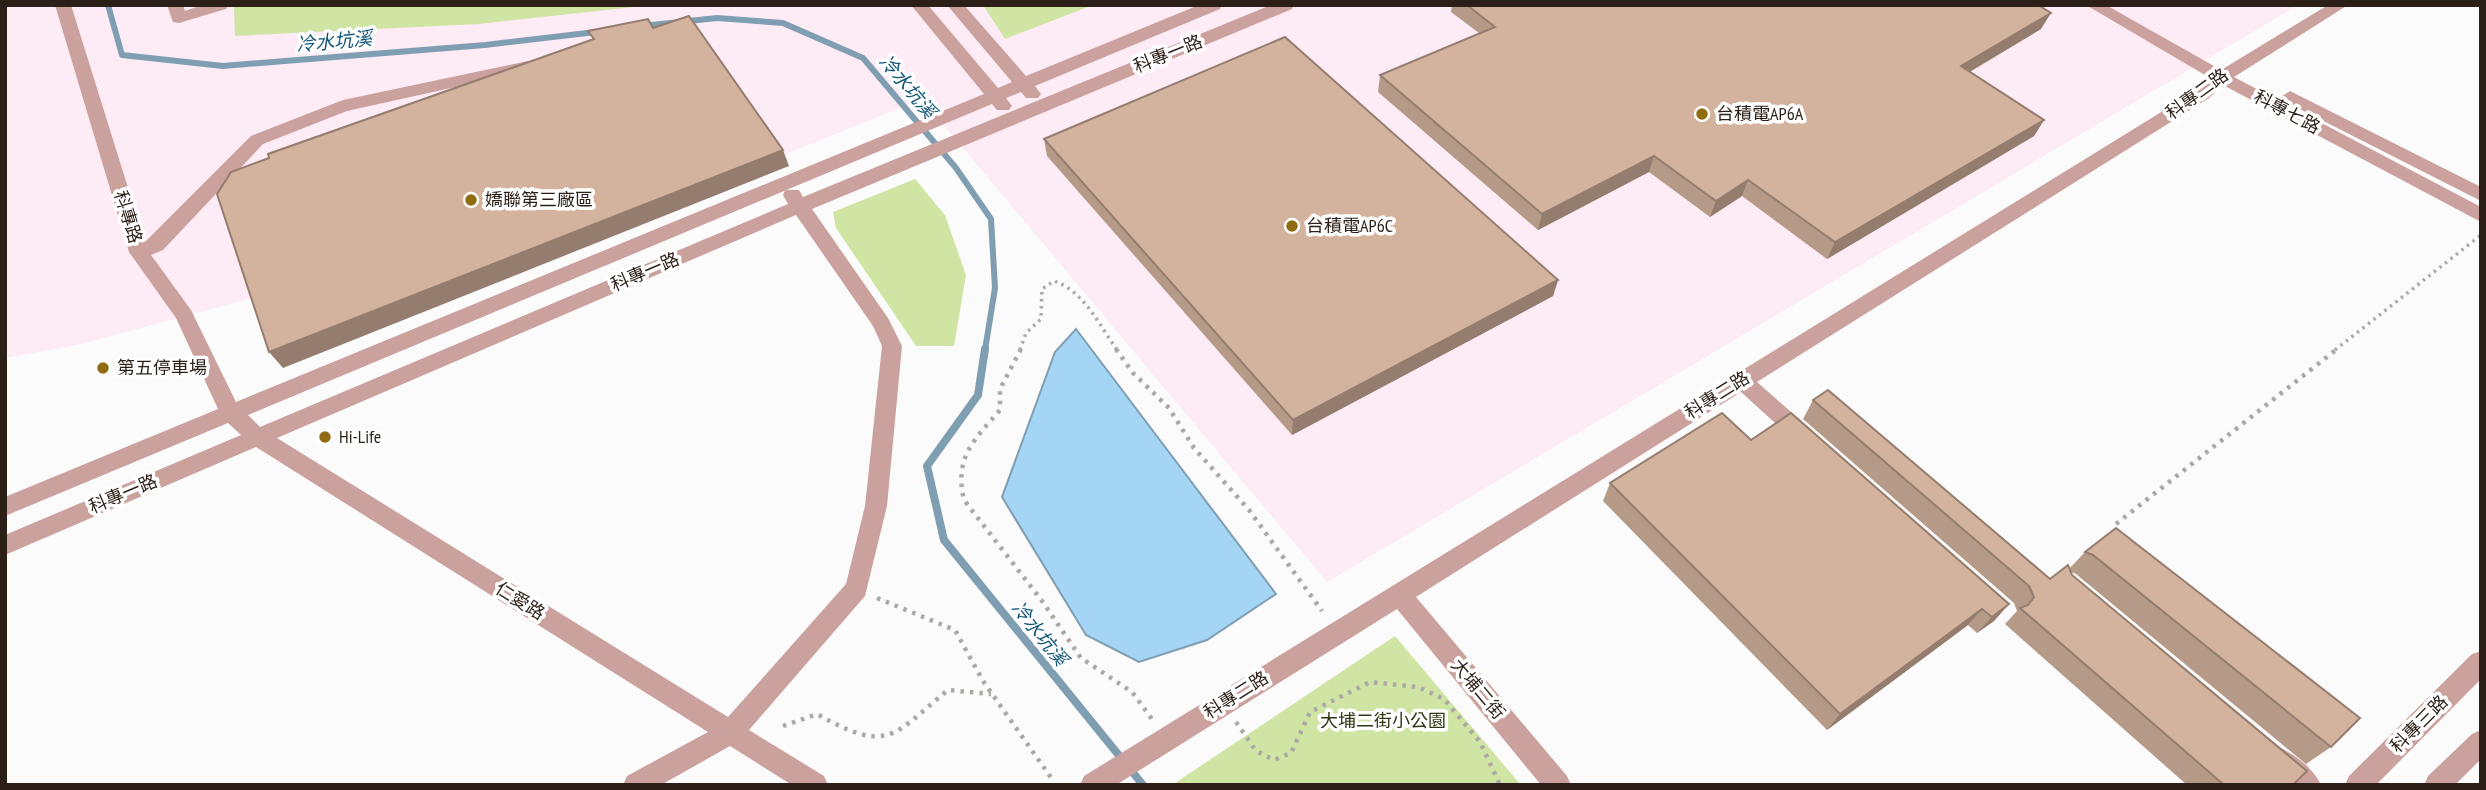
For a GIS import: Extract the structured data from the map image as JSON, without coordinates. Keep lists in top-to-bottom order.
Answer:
{
  "streets": {
    "street": [
      "科專一路",
      "科專二路",
      "科專七路",
      "科專路",
      "仁愛路",
      "大埔二街",
      "科專三路"
    ]
  },
  "crossings": [
    ["科專一路", "科專路"],
    ["科專一路", "仁愛路"],
    ["科專二路", "科專七路"],
    ["科專二路", "大埔二街"],
    ["科專路", "仁愛路"]
  ],
  "water": ["冷水坑溪"],
  "parks": ["大埔二街小公園"],
  "places": [
    "台積電AP6A",
    "嬌聯第三廠區",
    "台積電AP6C",
    "第五停車場",
    "Hi-Life"
  ]
}
